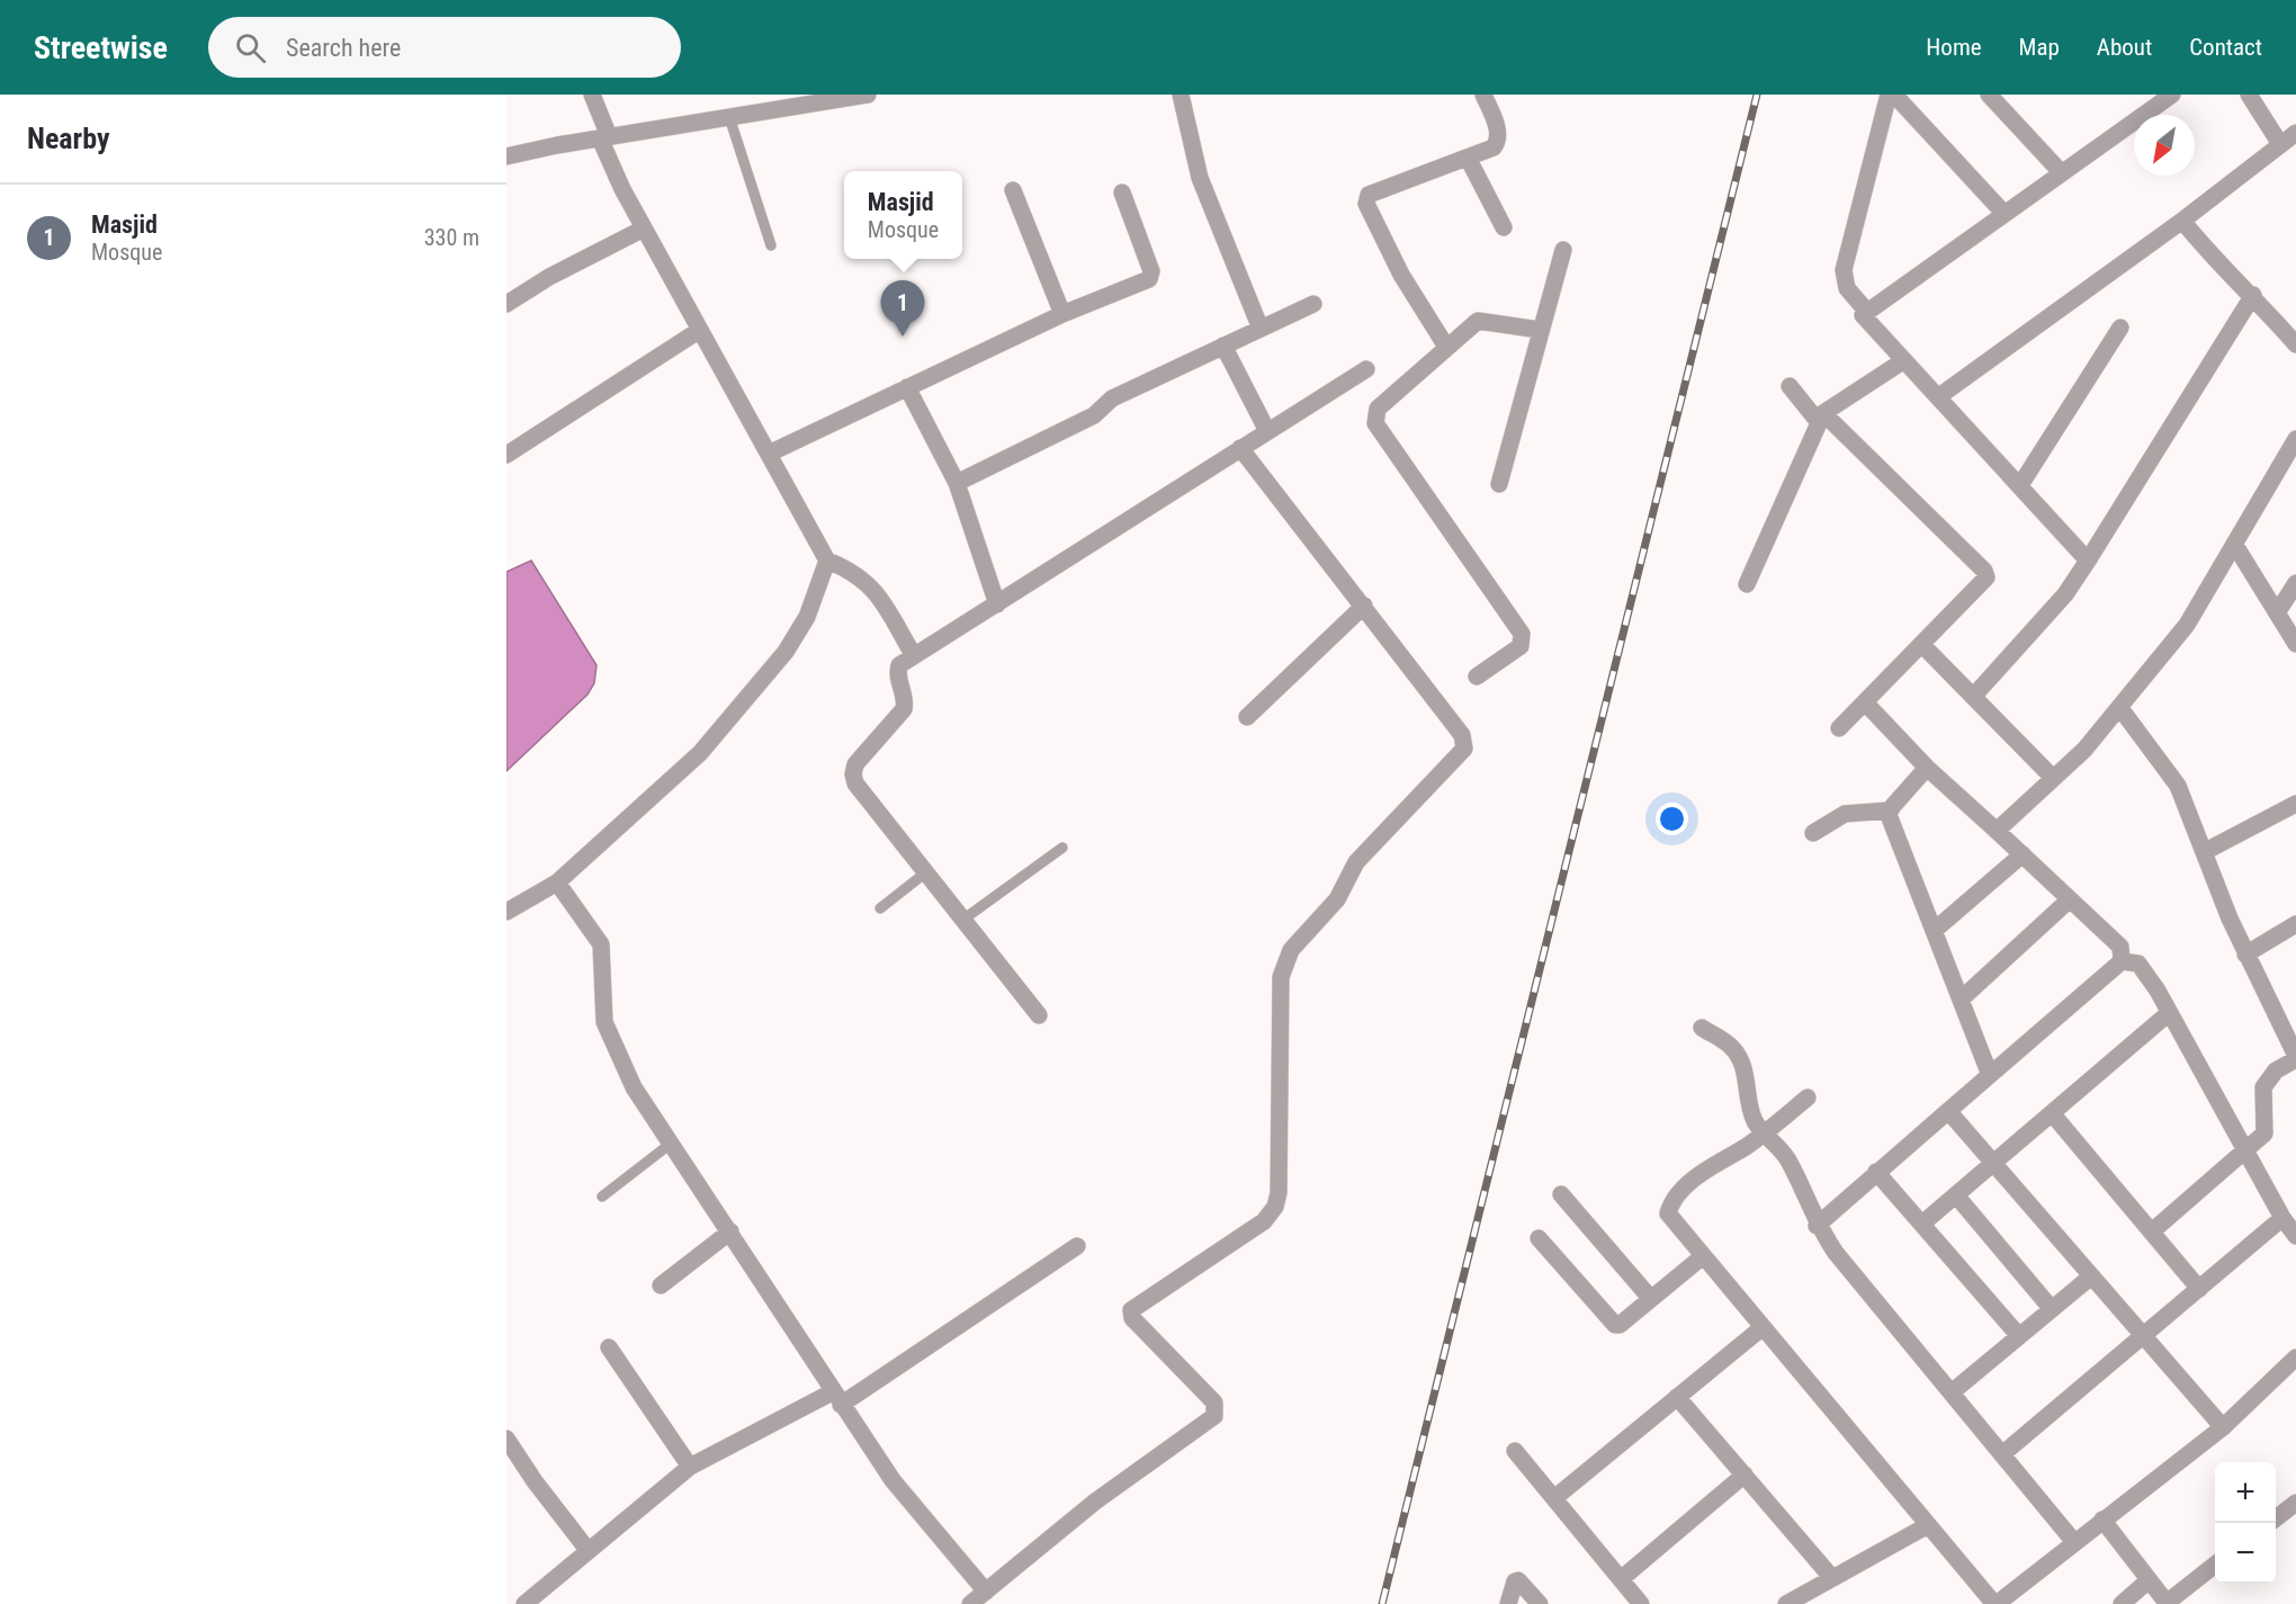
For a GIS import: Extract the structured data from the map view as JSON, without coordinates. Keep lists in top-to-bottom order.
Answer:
{
  "north": "bottom left",
  "page": {
    "header": "Streetwise",
    "search": "Search here",
    "nav": [
      "Home",
      "Map",
      "About",
      "Contact"
    ],
    "heading": "Nearby",
    "popup": ["Masjid", "Mosque"],
    "list": [
      {
        "mark": "1",
        "name": "Masjid",
        "note": "Mosque",
        "value": "330 m"
      }
    ],
    "pins": "1",
    "map_buttons": ["+", "−"]
  }
}
